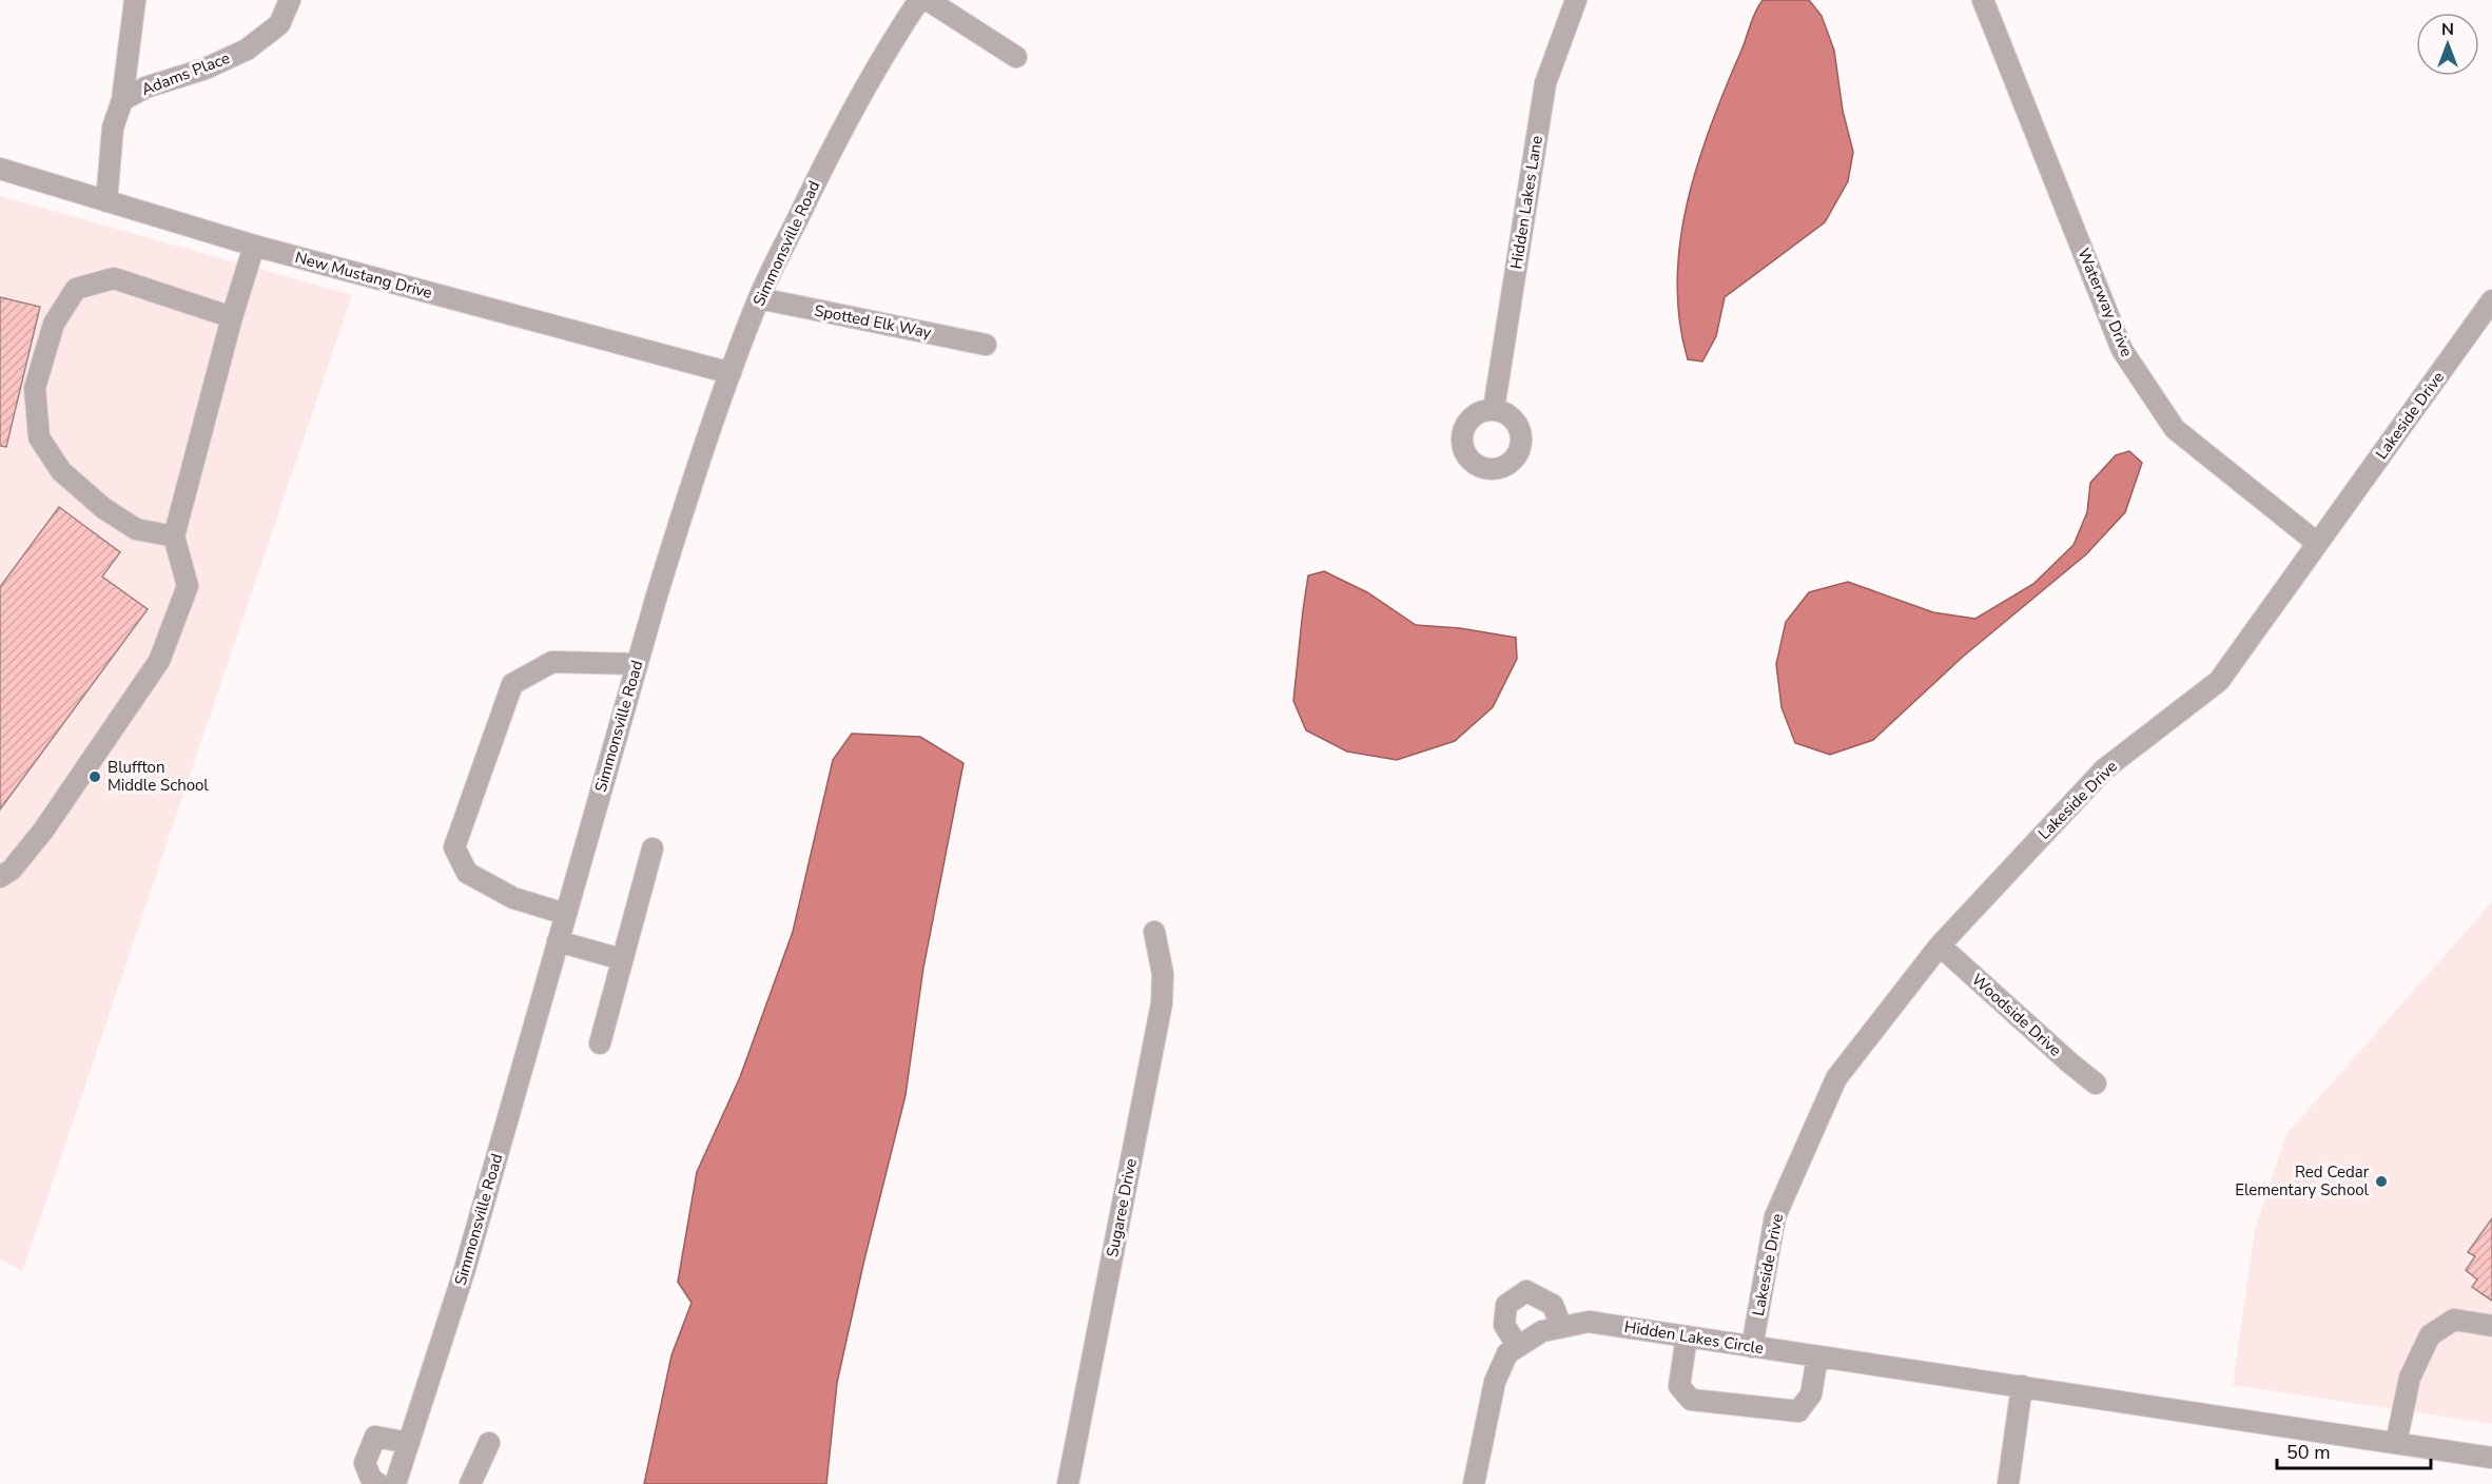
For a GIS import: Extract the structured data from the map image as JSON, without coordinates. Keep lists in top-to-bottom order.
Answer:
{
  "streets": {
    "street": [
      "Adams Place",
      "Hidden Lakes Lane",
      "Simmonsville Road",
      "New Mustang Drive",
      "Waterway Drive",
      "Spotted Elk Way",
      "Lakeside Drive",
      "Woodside Drive",
      "Sugaree Drive",
      "Hidden Lakes Circle"
    ]
  },
  "crossings": [
    ["Adams Place", "New Mustang Drive"],
    ["Simmonsville Road", "New Mustang Drive"],
    ["Simmonsville Road", "Spotted Elk Way"],
    ["Waterway Drive", "Lakeside Drive"],
    ["Lakeside Drive", "Woodside Drive"],
    ["Lakeside Drive", "Hidden Lakes Circle"]
  ],
  "places": ["Bluffton Middle School", "Red Cedar Elementary School"],
  "scale_bar": "50 m",
  "north": "top"
}
